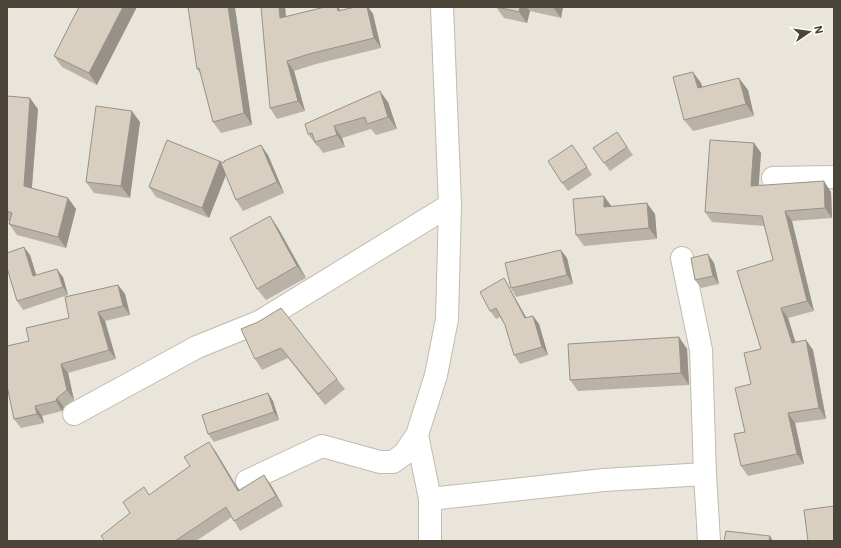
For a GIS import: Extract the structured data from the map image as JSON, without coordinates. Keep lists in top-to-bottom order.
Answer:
{
  "north": "right"
}
